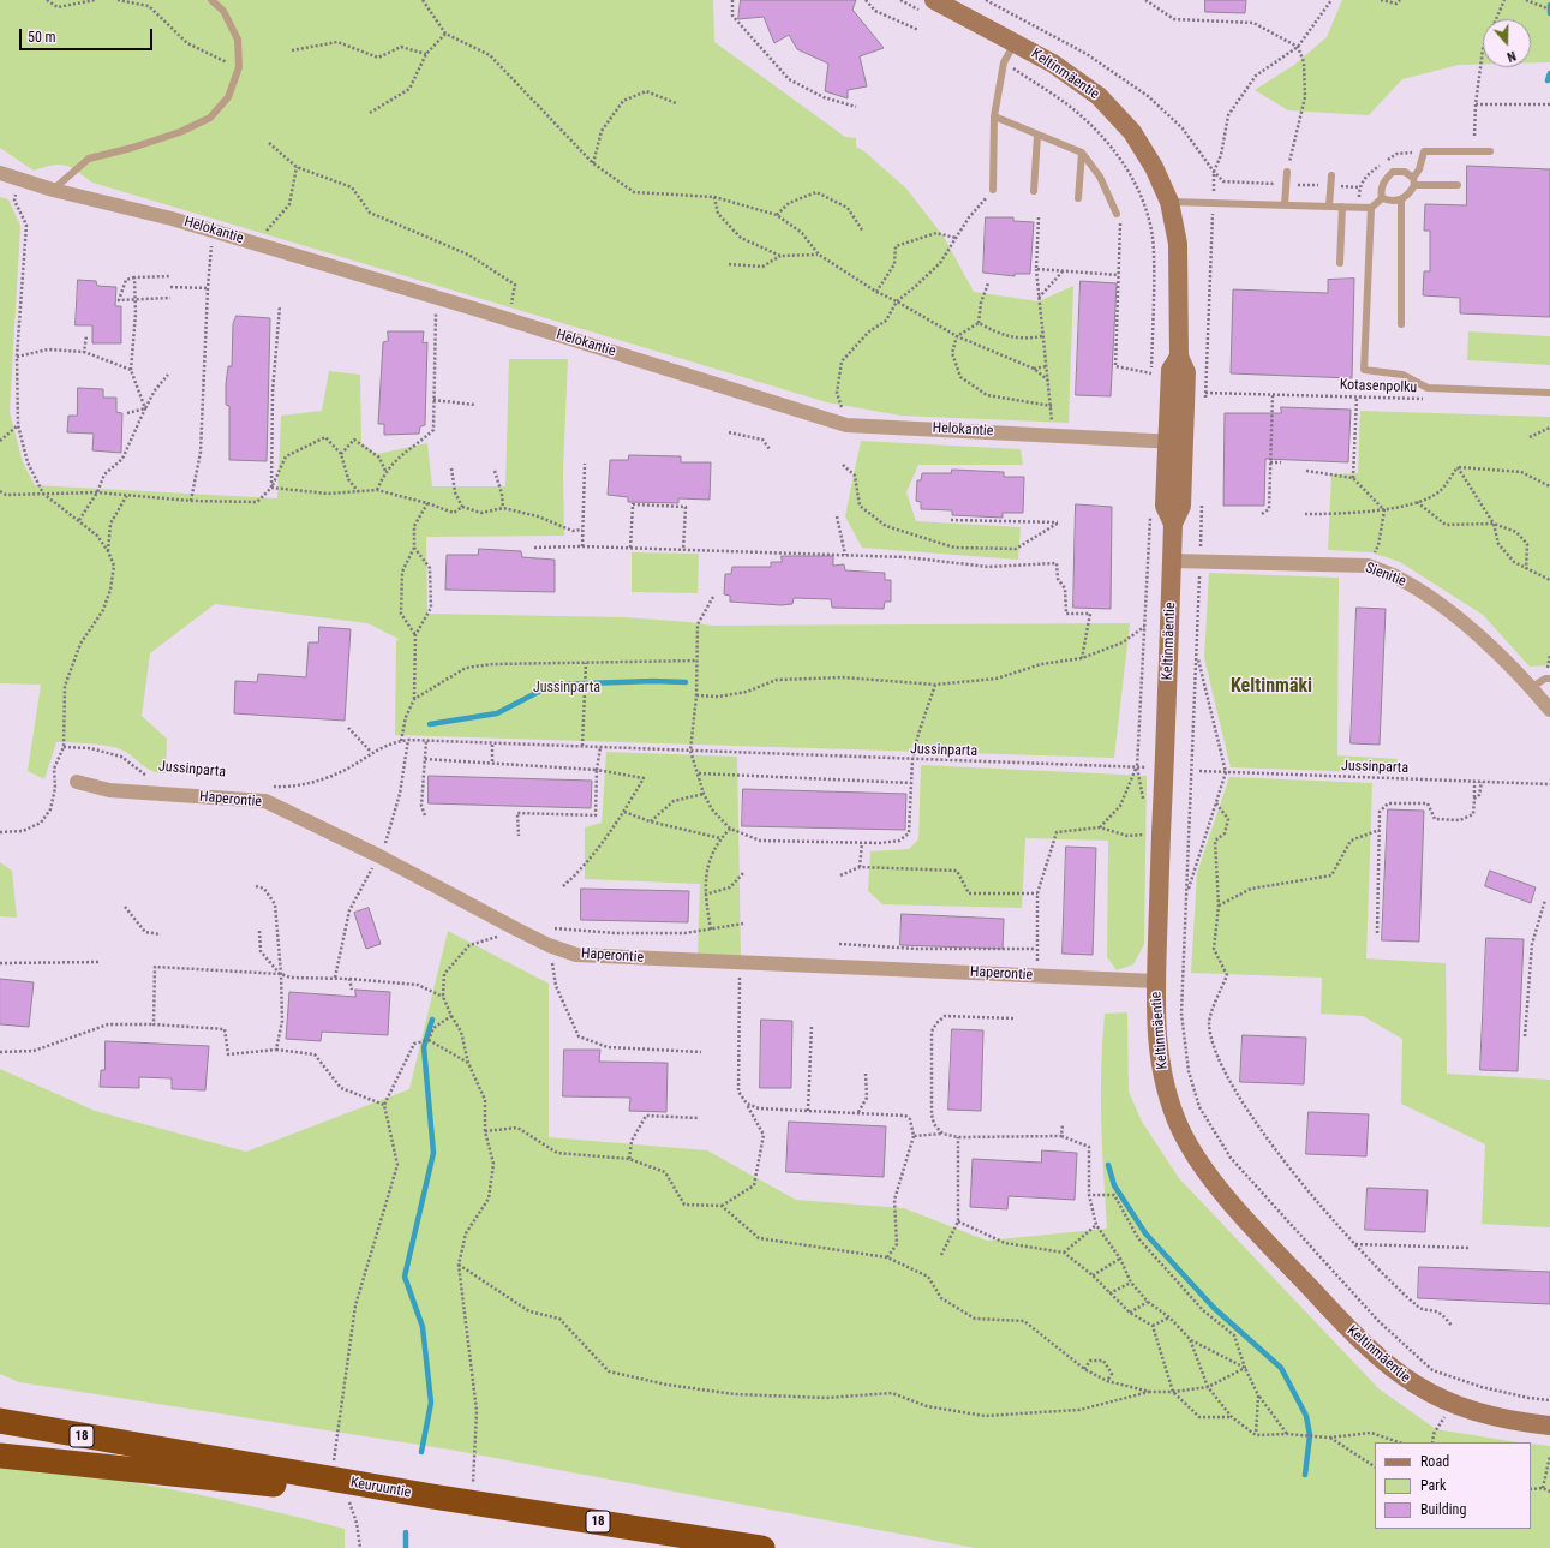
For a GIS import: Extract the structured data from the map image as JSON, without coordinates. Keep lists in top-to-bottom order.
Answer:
{
  "streets": {
    "highway": ["18", "Keuruuntie"],
    "main road": ["Keltinmäentie"],
    "street": ["Helokantie", "Sienitie", "Haperontie"],
    "path": ["Kotasenpolku", "Jussinparta"]
  },
  "crossings": [
    ["Keltinmäentie", "Helokantie"],
    ["Keltinmäentie", "Sienitie"],
    ["Keltinmäentie", "Haperontie"],
    ["18", "Keuruuntie"]
  ],
  "districts": ["Keltinmäki"],
  "parks": ["Jussinparta"],
  "legend": ["Road", "Park", "Building"],
  "scale_bar": "50 m",
  "north": "bottom"
}
